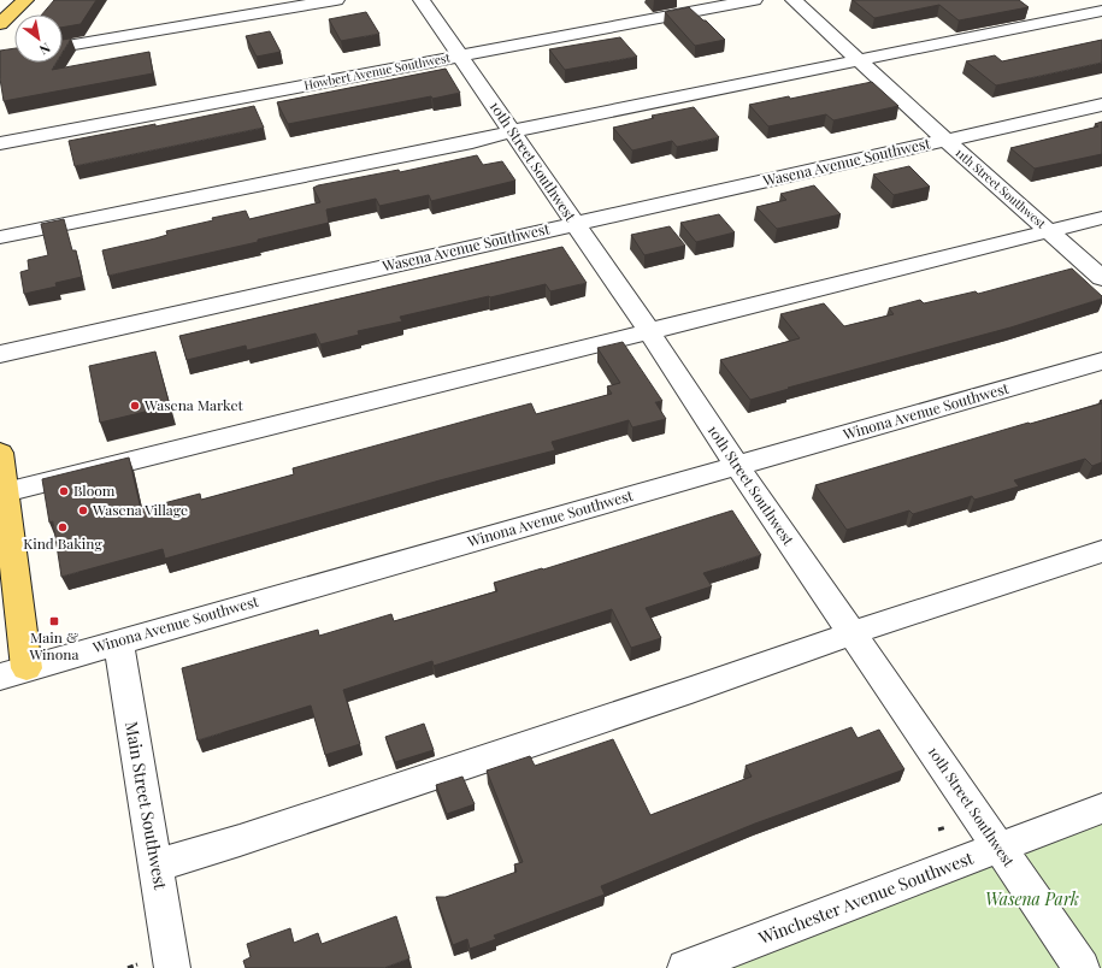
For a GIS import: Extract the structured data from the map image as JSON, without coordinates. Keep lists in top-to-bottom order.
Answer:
{
  "streets": {
    "street": [
      "Howbert Avenue Southwest",
      "10th Street Southwest",
      "Wasena Avenue Southwest",
      "11th Street Southwest",
      "Winona Avenue Southwest",
      "Main Street Southwest",
      "Winchester Avenue Southwest"
    ]
  },
  "crossings": [
    ["Howbert Avenue Southwest", "10th Street Southwest"],
    ["10th Street Southwest", "Wasena Avenue Southwest"],
    ["10th Street Southwest", "Winona Avenue Southwest"],
    ["10th Street Southwest", "Winchester Avenue Southwest"],
    ["Wasena Avenue Southwest", "11th Street Southwest"],
    ["Winona Avenue Southwest", "Main Street Southwest"]
  ],
  "parks": ["Wasena Park"],
  "places": {
    "other": [
      "Wasena Market",
      "Bloom",
      "Wasena Village",
      "Kind Baking"
    ],
    "transit": ["Main & Winona"]
  },
  "north": "bottom right"
}
